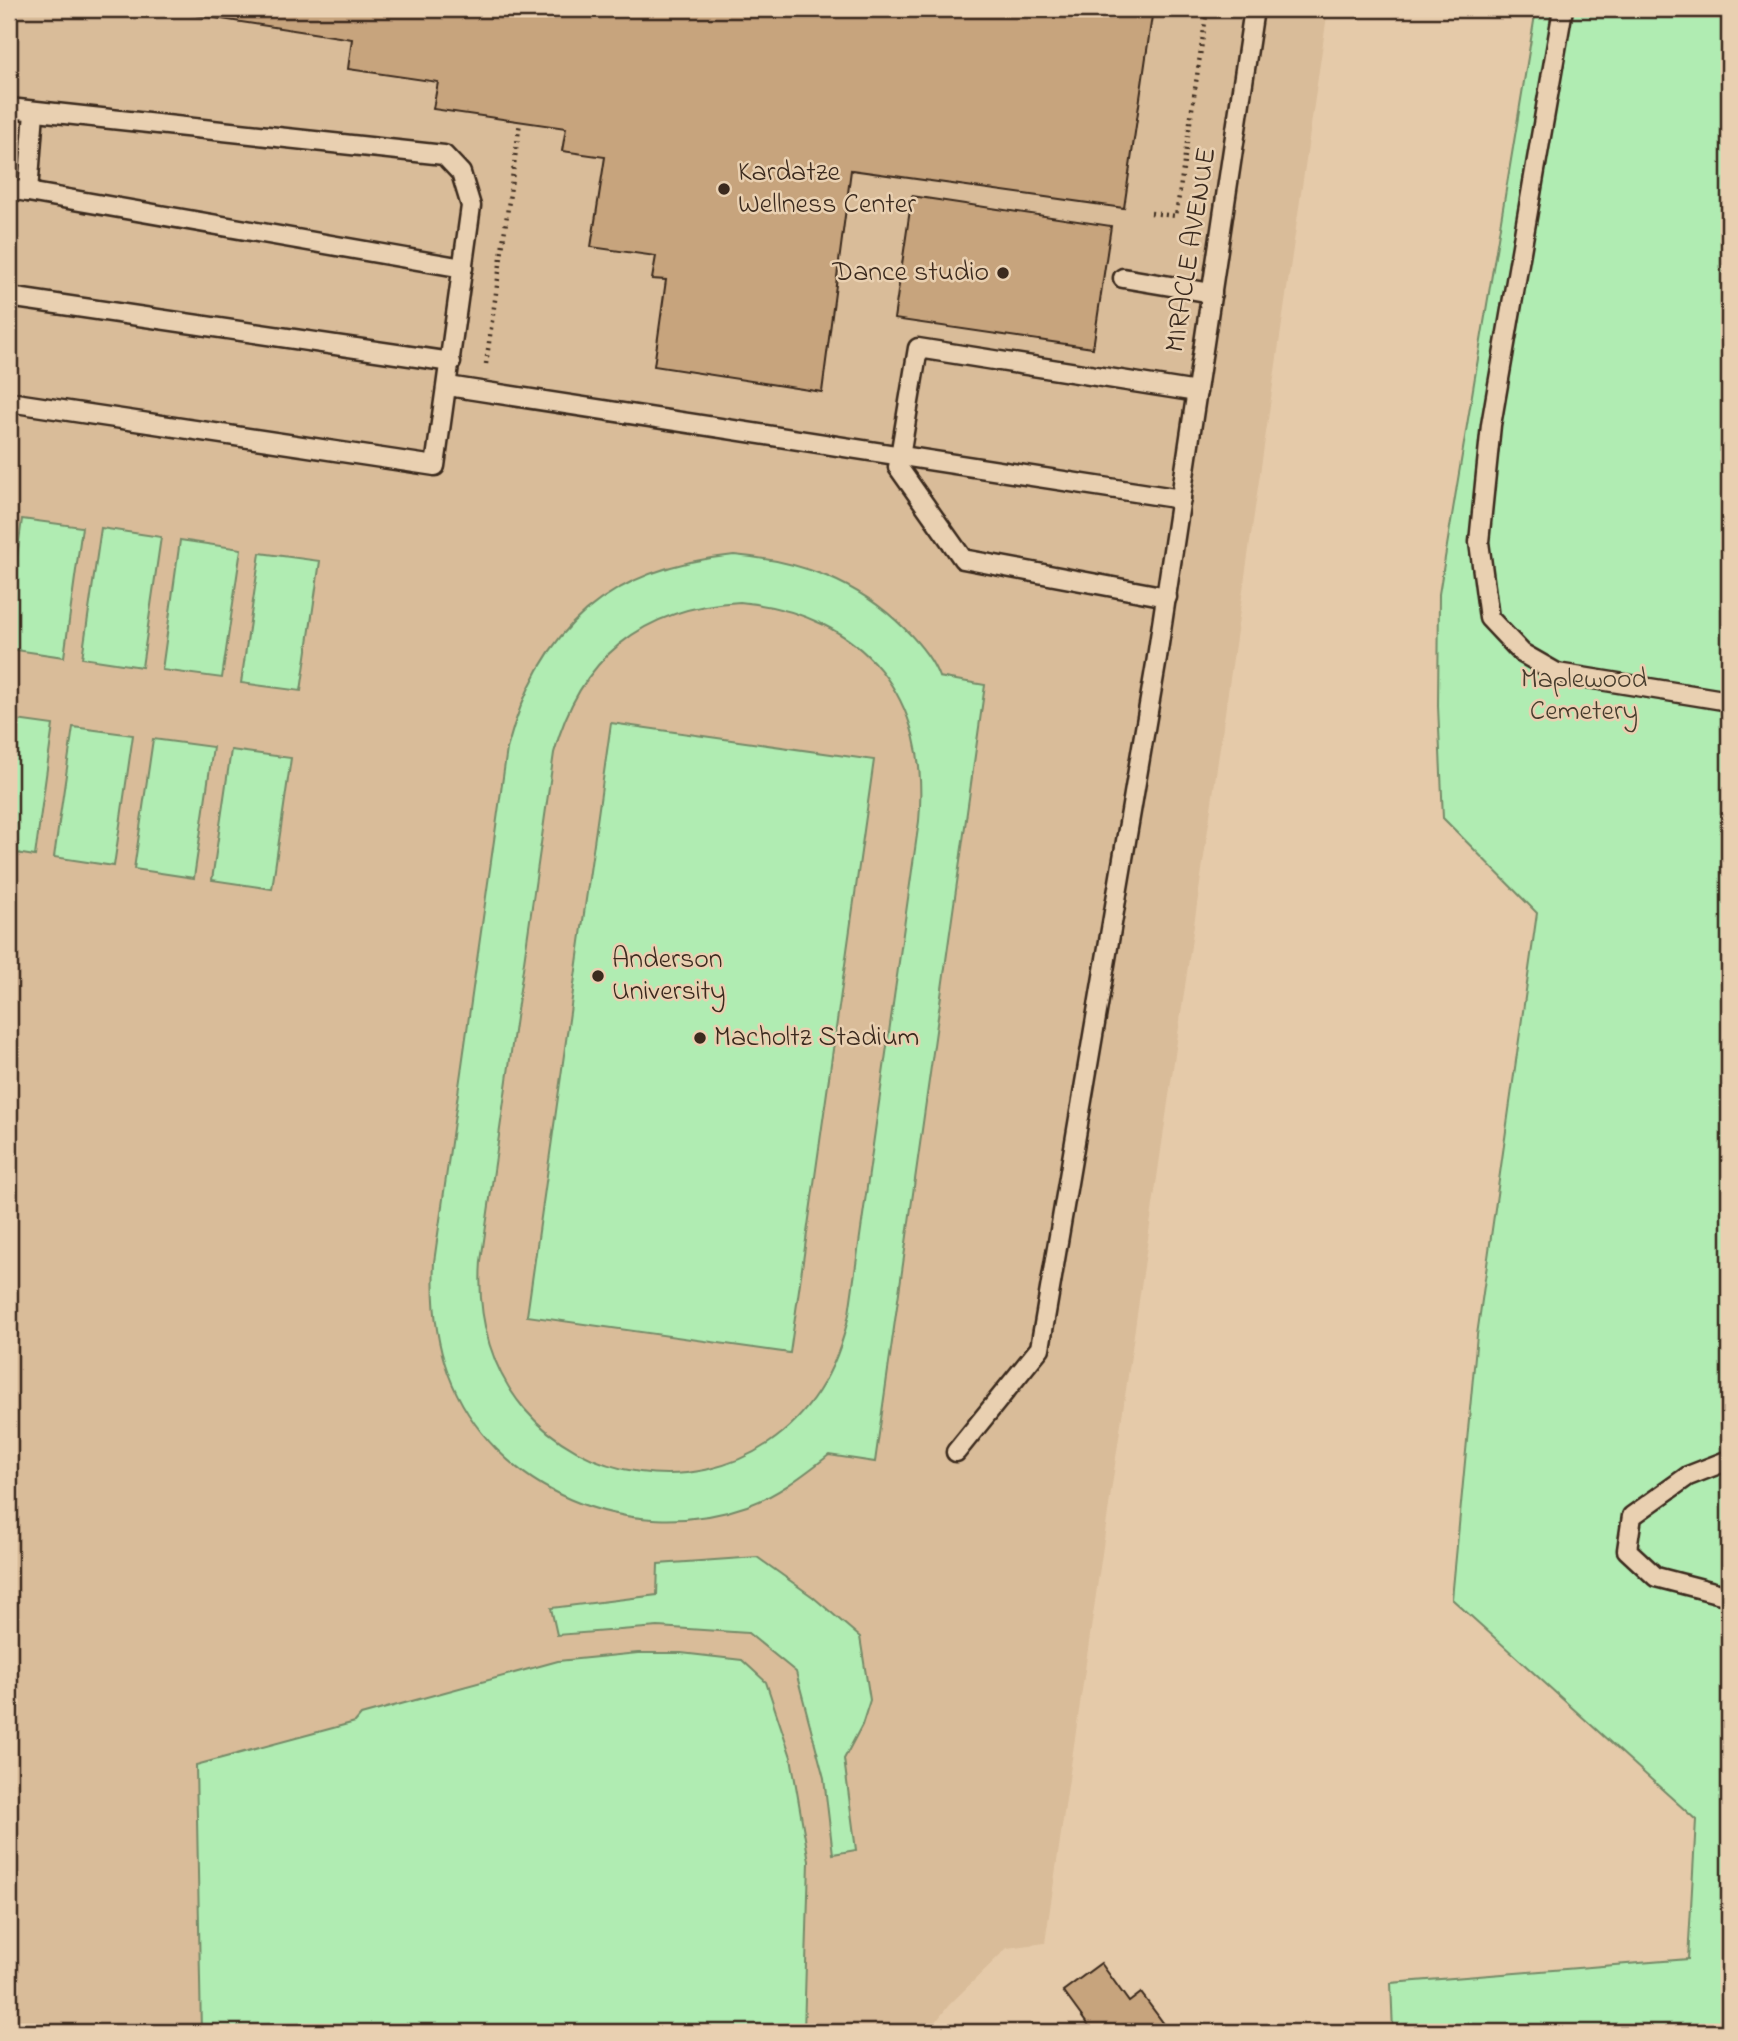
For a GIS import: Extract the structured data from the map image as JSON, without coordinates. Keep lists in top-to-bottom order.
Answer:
{
  "streets": {
    "lane": ["MIRACLE AVENUE"]
  },
  "parks": ["Maplewood Cemetery"],
  "places": [
    "Kardatze Wellness Center",
    "Dance studio",
    "Anderson University",
    "Macholtz Stadium"
  ]
}
